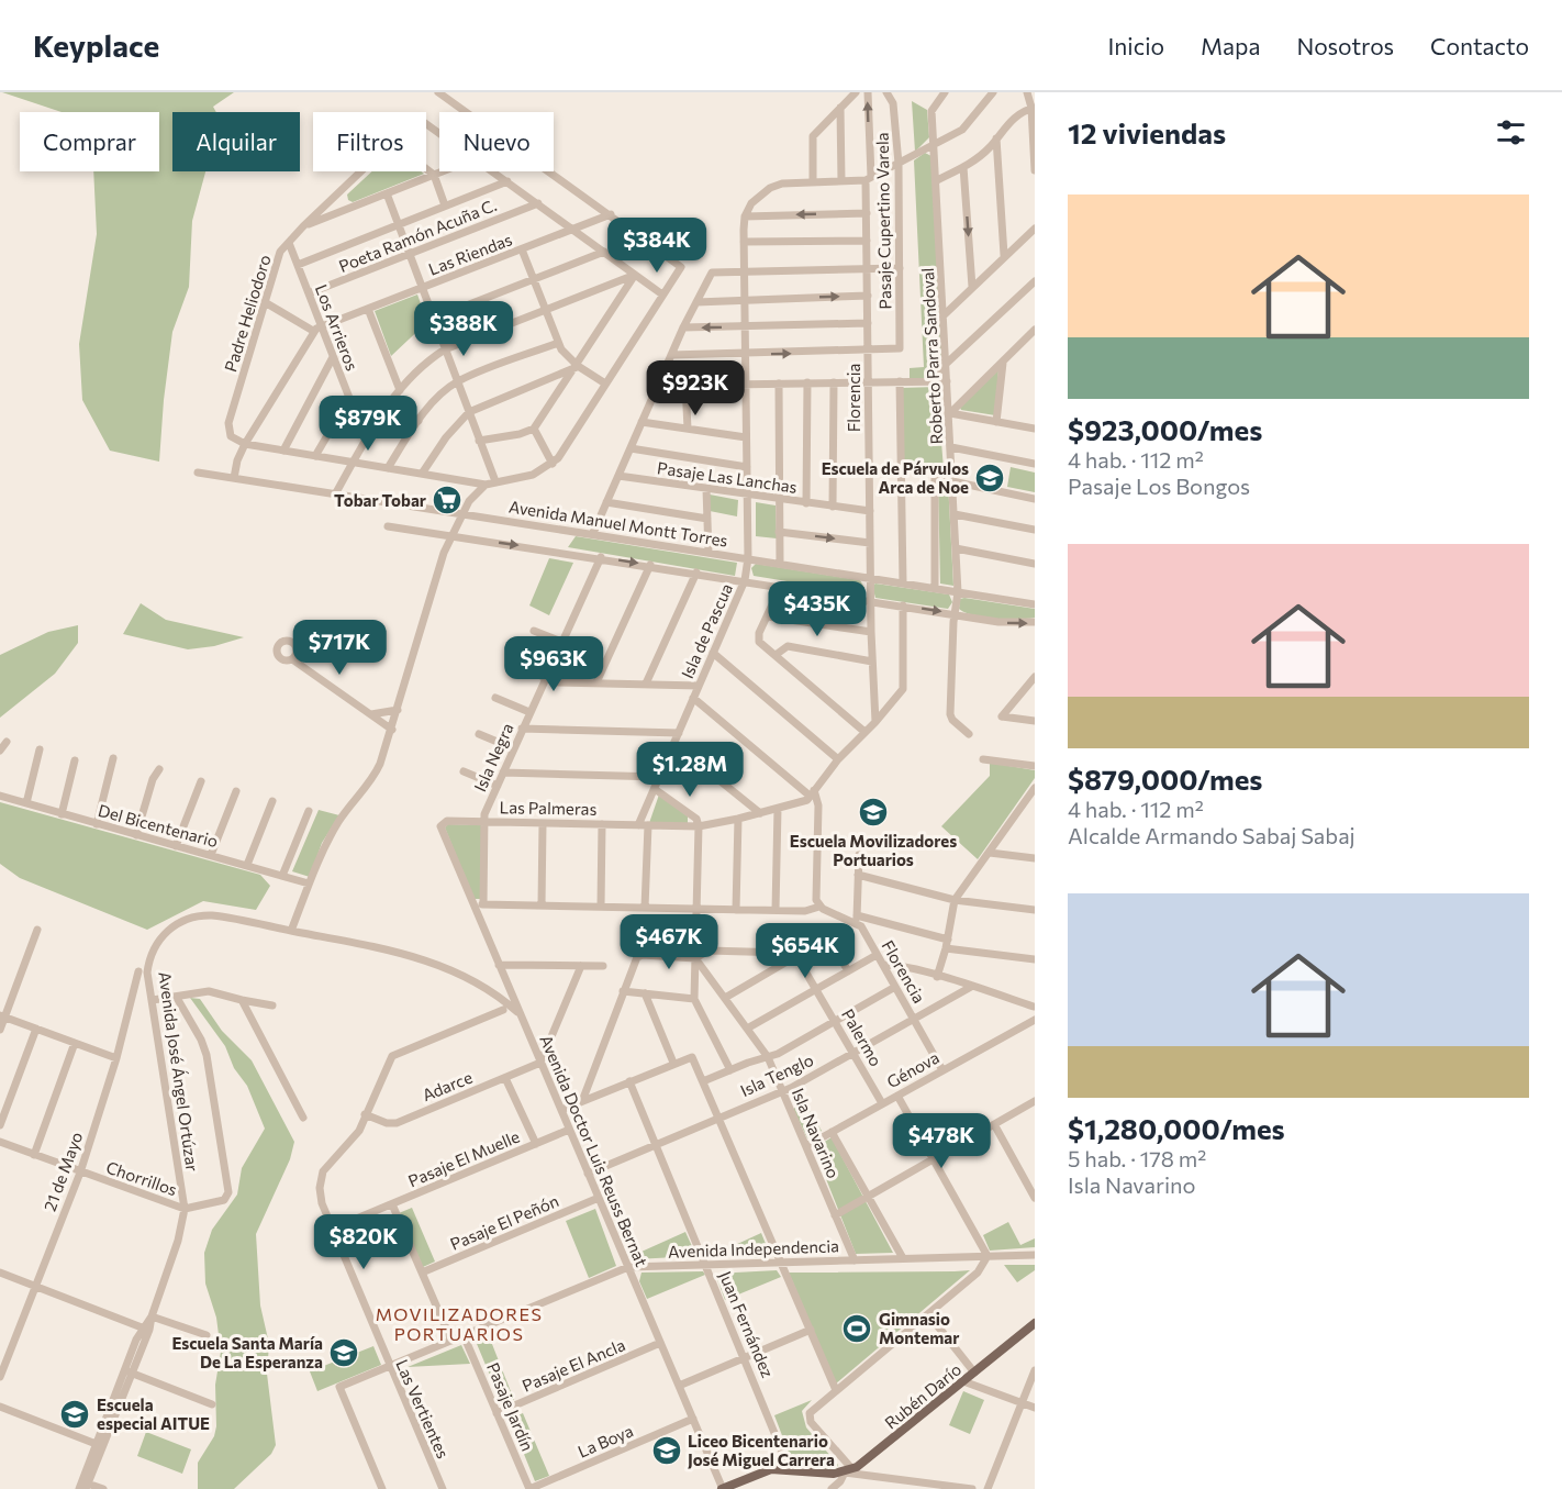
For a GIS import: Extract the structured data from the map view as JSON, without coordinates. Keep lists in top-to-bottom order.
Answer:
{
  "streets": {
    "main road": ["Rubén Darío"],
    "street": [
      "Pasaje Cupertino Varela",
      "Poeta Ramón Acuña C.",
      "Las Riendas",
      "Padre Heliodoro",
      "Los Arrieros",
      "Roberto Parra Sandoval",
      "Florencia",
      "Pasaje Las Lanchas",
      "Avenida Manuel Montt Torres",
      "Isla de Pascua",
      "Isla Negra",
      "Las Palmeras",
      "Del Bicentenario",
      "Palermo",
      "Génova",
      "Avenida José Ángel Ortúzar",
      "Isla Tenglo",
      "Adarce",
      "Isla Navarino",
      "Avenida Doctor Luis Reuss Bernat",
      "Pasaje El Muelle",
      "21 de Mayo",
      "Chorrillos",
      "Pasaje El Peñón",
      "Avenida Independencia",
      "Juan Fernández",
      "Pasaje El Ancla",
      "Pasaje Jardín",
      "Las Vertientes",
      "La Boya"
    ]
  },
  "crossings": [
    ["Pasaje Cupertino Varela", "Florencia"],
    ["Poeta Ramón Acuña C.", "Los Arrieros"],
    ["Las Riendas", "Padre Heliodoro"],
    ["Las Riendas", "Los Arrieros"],
    ["Las Riendas", "Avenida Manuel Montt Torres"],
    ["Padre Heliodoro", "Los Arrieros"],
    ["Roberto Parra Sandoval", "Avenida Manuel Montt Torres"],
    ["Florencia", "Pasaje Las Lanchas"],
    ["Florencia", "Avenida Manuel Montt Torres"],
    ["Florencia", "Génova"],
    ["Florencia", "Isla Tenglo"],
    ["Pasaje Las Lanchas", "Isla de Pascua"],
    ["Avenida Manuel Montt Torres", "Isla de Pascua"],
    ["Isla de Pascua", "Las Palmeras"],
    ["Isla Negra", "Las Palmeras"],
    ["Las Palmeras", "Avenida Doctor Luis Reuss Bernat"],
    ["Palermo", "Génova"],
    ["Palermo", "Isla Tenglo"],
    ["Génova", "Isla Navarino"],
    ["Avenida José Ángel Ortúzar", "Avenida Doctor Luis Reuss Bernat"],
    ["Avenida José Ángel Ortúzar", "Chorrillos"],
    ["Isla Tenglo", "Isla Navarino"],
    ["Isla Tenglo", "Avenida Doctor Luis Reuss Bernat"],
    ["Isla Tenglo", "Juan Fernández"],
    ["Adarce", "Avenida Doctor Luis Reuss Bernat"],
    ["Adarce", "Las Vertientes"],
    ["Isla Navarino", "Avenida Independencia"],
    ["Avenida Doctor Luis Reuss Bernat", "Pasaje El Muelle"],
    ["Avenida Doctor Luis Reuss Bernat", "Pasaje El Peñón"],
    ["Avenida Doctor Luis Reuss Bernat", "Avenida Independencia"],
    ["Avenida Doctor Luis Reuss Bernat", "Pasaje El Ancla"],
    ["Avenida Doctor Luis Reuss Bernat", "La Boya"],
    ["Pasaje El Muelle", "Las Vertientes"],
    ["21 de Mayo", "Chorrillos"],
    ["Avenida Independencia", "Juan Fernández"],
    ["Avenida Independencia", "Pasaje Jardín"],
    ["Avenida Independencia", "Las Vertientes"],
    ["Pasaje El Ancla", "Pasaje Jardín"],
    ["Pasaje Jardín", "La Boya"]
  ],
  "districts": ["MOVILIZADORES PORTUARIOS"],
  "places": {
    "school or university": [
      "Escuela de Párvulos Arca de Noe",
      "Escuela Movilizadores Portuarios",
      "Escuela Santa María De La Esperanza",
      "Escuela especial AITUE",
      "Liceo Bicentenario José Miguel Carrera"
    ],
    "supermarket": ["Tobar Tobar"],
    "sports": ["Gimnasio Montemar"]
  },
  "page": {
    "header": "Keyplace",
    "nav": [
      "Inicio",
      "Mapa",
      "Nosotros",
      "Contacto"
    ],
    "heading": "12 viviendas",
    "chip": [
      "Comprar",
      "Alquilar",
      "Filtros",
      "Nuevo"
    ],
    "list": [
      {
        "name": "$923,000/mes",
        "note": "4 hab. · 112 m² · Pasaje Los Bongos"
      },
      {
        "name": "$879,000/mes",
        "note": "4 hab. · 112 m² · Alcalde Armando Sabaj Sabaj"
      },
      {
        "name": "$1,280,000/mes",
        "note": "5 hab. · 178 m² · Isla Navarino"
      }
    ],
    "price": [
      "$384K",
      "$388K",
      "$923K",
      "$879K",
      "$435K",
      "$717K",
      "$963K",
      "$1.28M",
      "$467K",
      "$654K",
      "$478K",
      "$820K"
    ]
  }
}
